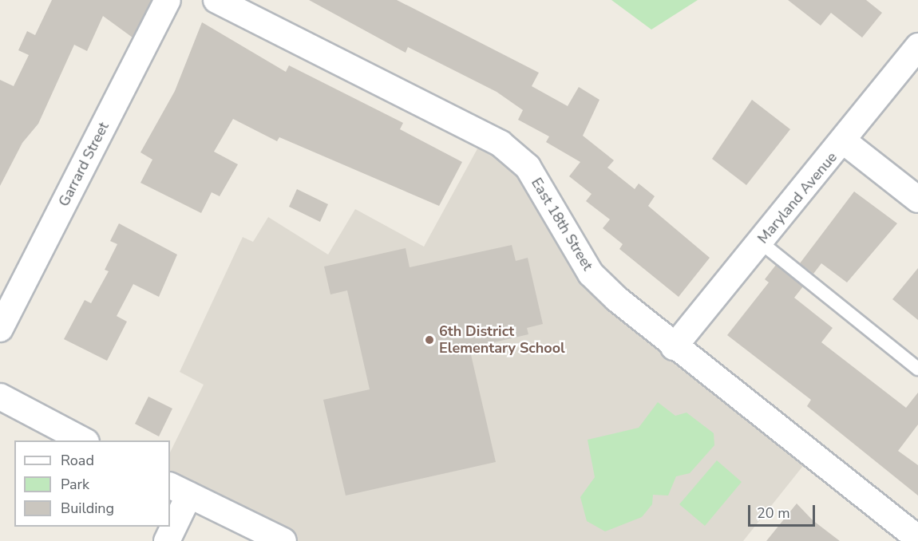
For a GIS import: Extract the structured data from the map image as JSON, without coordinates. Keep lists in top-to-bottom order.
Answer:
{
  "streets": {
    "street": ["Garrard Street", "Maryland Avenue", "East 18th Street"]
  },
  "crossings": [
    ["Maryland Avenue", "East 18th Street"]
  ],
  "places": ["6th District Elementary School"],
  "legend": ["Road", "Park", "Building"],
  "scale_bar": "20 m"
}
